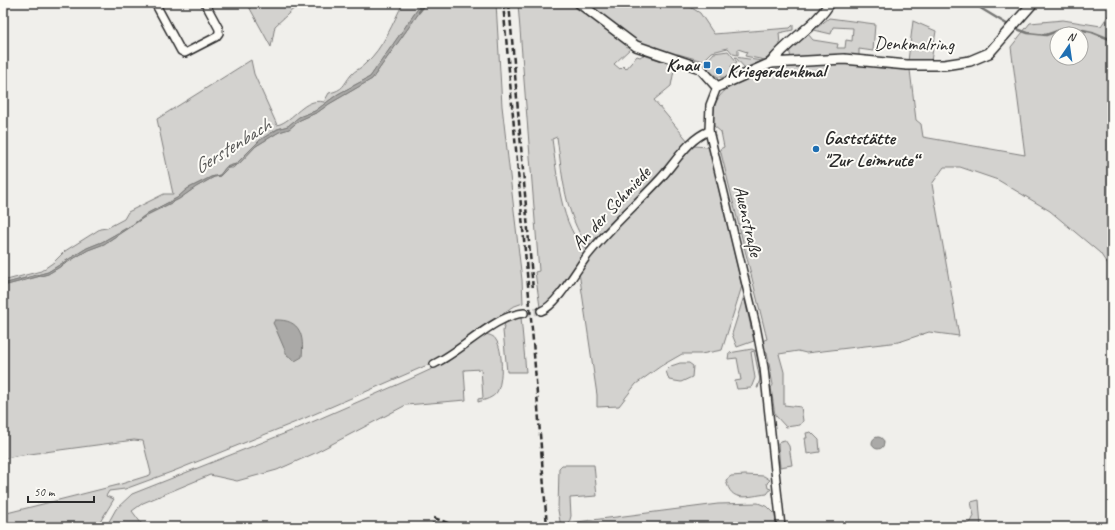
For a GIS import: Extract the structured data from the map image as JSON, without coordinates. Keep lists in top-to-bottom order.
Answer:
{
  "streets": {
    "street": ["Denkmalring", "An der Schmiede", "Auenstraße"]
  },
  "crossings": [
    ["Denkmalring", "Auenstraße"],
    ["An der Schmiede", "Auenstraße"]
  ],
  "water": ["Gerstenbach"],
  "places": {
    "transit": ["Knau"],
    "other": ["Kriegerdenkmal", "Gaststätte \"Zur Leimrute“"]
  },
  "scale_bar": "50 m",
  "north": "top"
}
